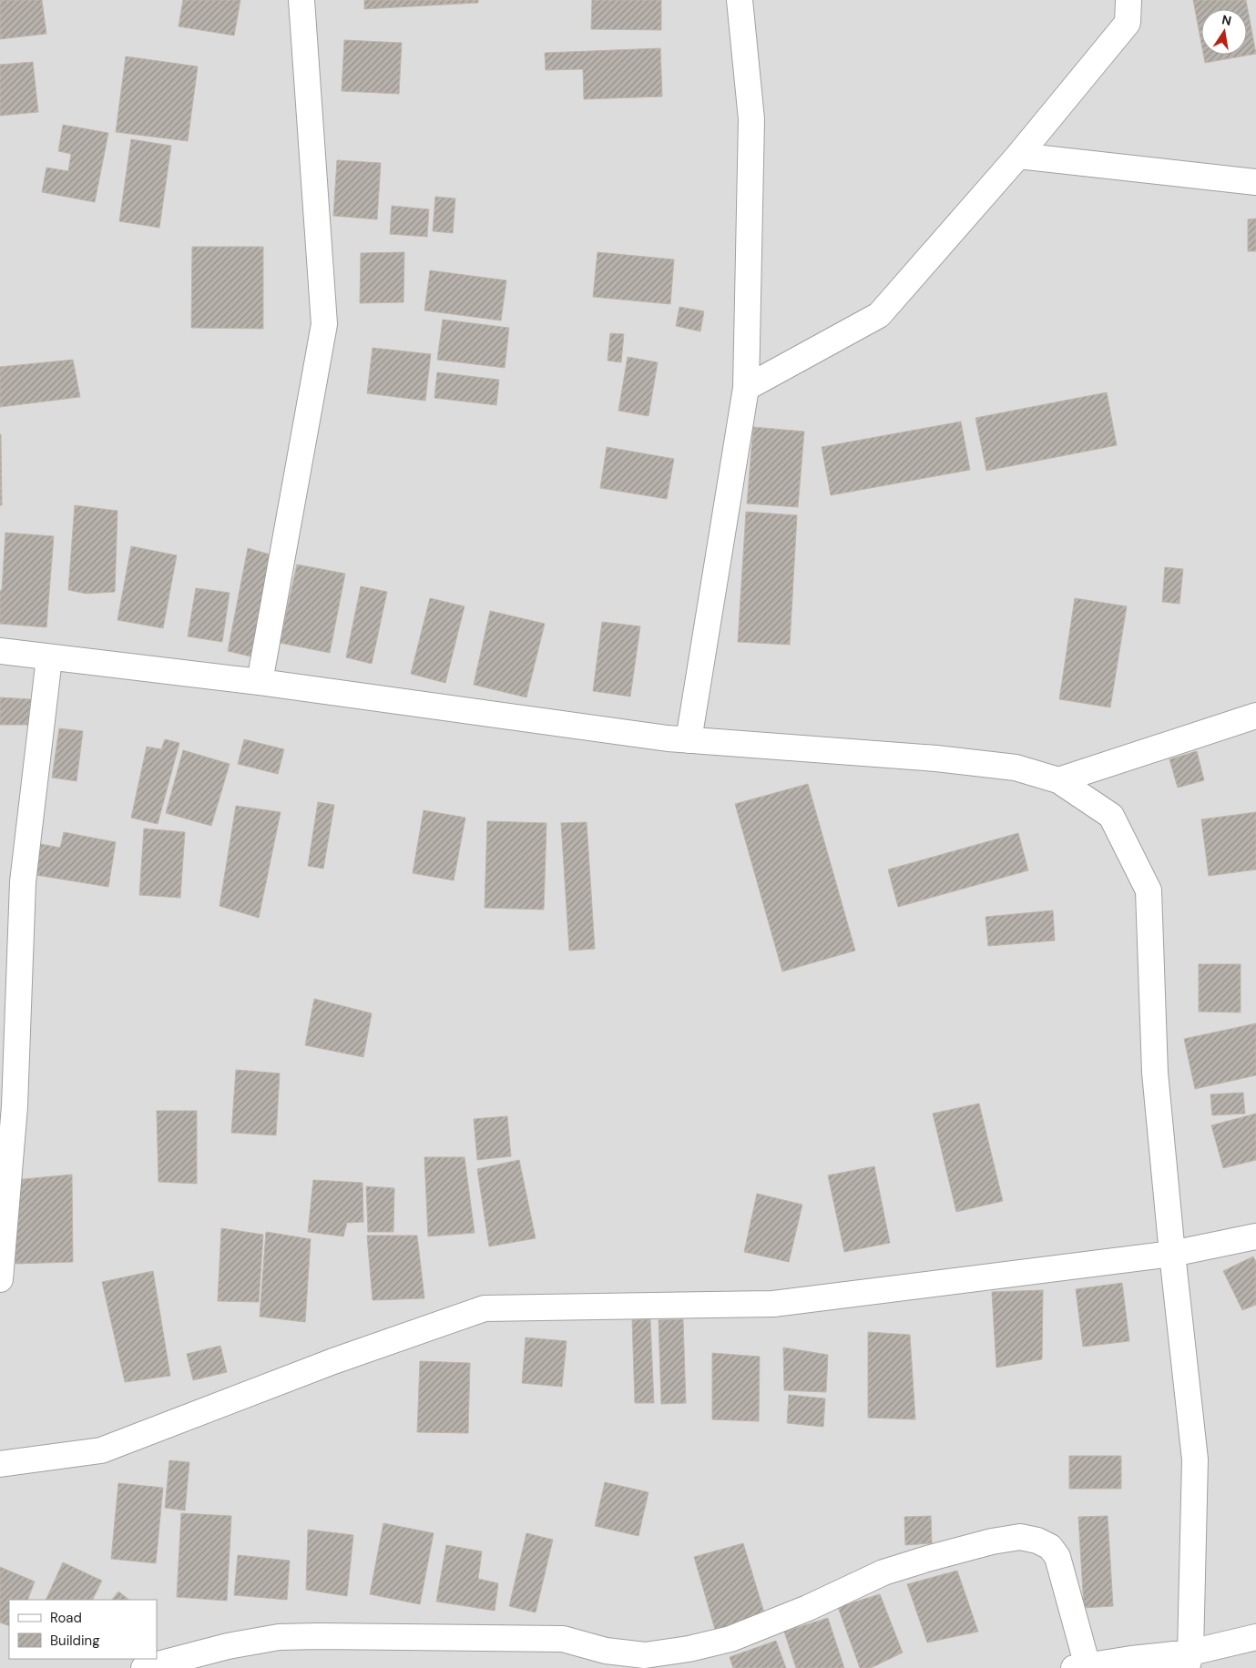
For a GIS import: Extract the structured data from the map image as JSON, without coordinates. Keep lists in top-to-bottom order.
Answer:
{
  "legend": ["Road", "Building"],
  "north": "top"
}
